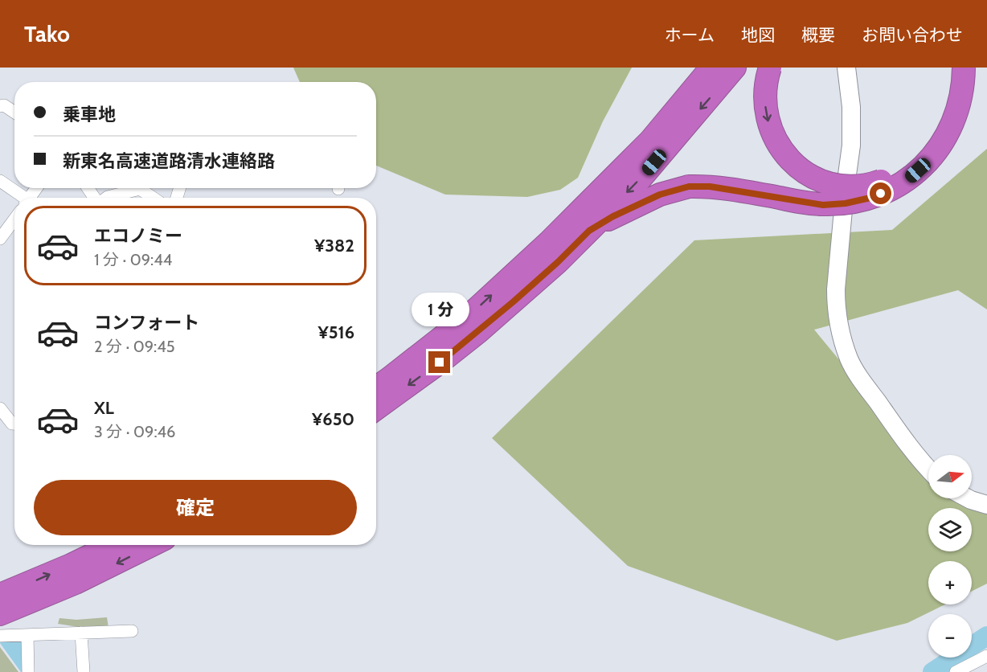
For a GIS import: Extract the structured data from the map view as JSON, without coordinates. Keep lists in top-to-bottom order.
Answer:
{
  "north": "right",
  "page": {
    "header": "Tako",
    "nav": [
      "ホーム",
      "地図",
      "概要",
      "お問い合わせ"
    ],
    "banner": ["乗車地", "新東名高速道路清水連絡路"],
    "list": [
      {
        "name": "エコノミー",
        "note": "1 分 · 09:44",
        "value": "¥382"
      },
      {
        "name": "コンフォート",
        "note": "2 分 · 09:45",
        "value": "¥516"
      },
      {
        "name": "XL",
        "note": "3 分 · 09:46",
        "value": "¥650"
      }
    ],
    "bubble": "1 分",
    "map_buttons": ["+", "−"],
    "buttons": "確定"
  }
}
